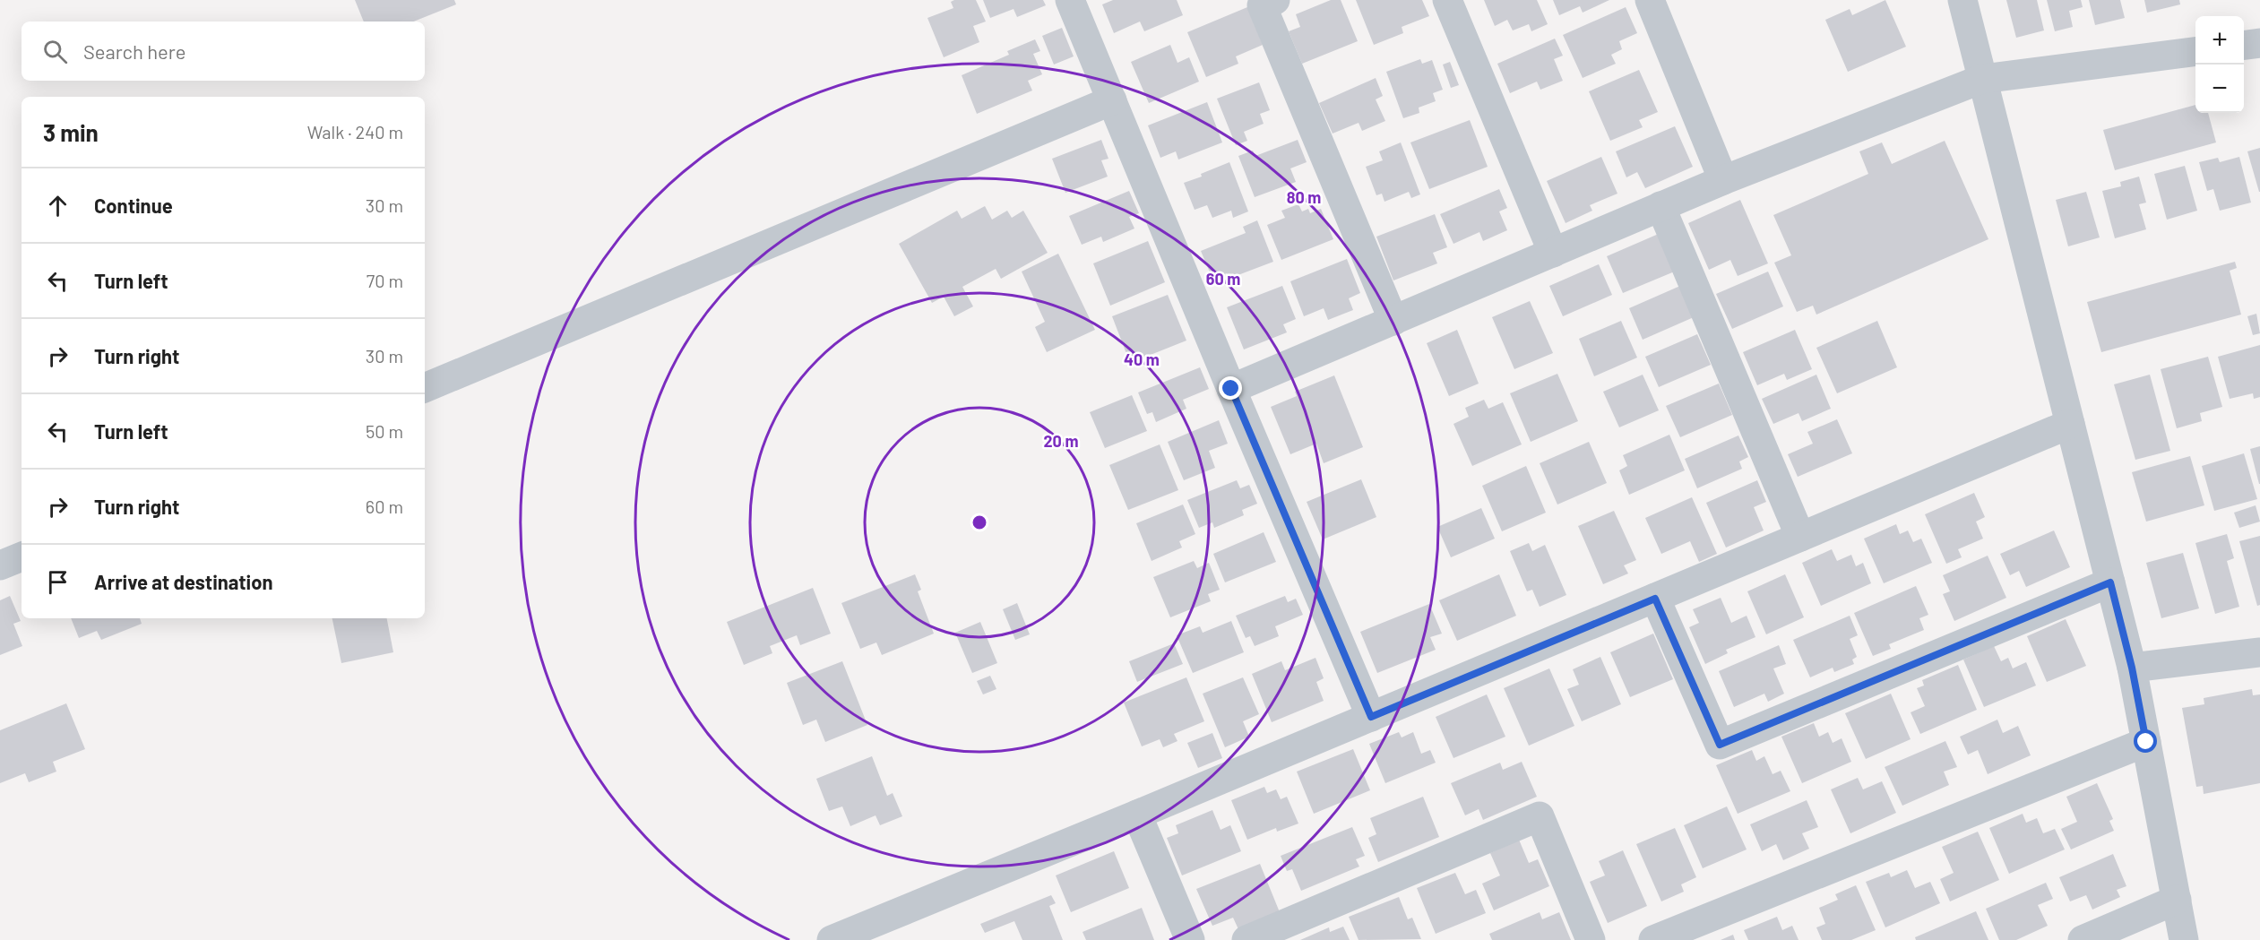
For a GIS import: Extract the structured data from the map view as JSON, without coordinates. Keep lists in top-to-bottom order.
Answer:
{
  "page": {
    "map_buttons": ["+", "−"],
    "search": "Search here",
    "heading": ["3 min", "Walk · 240 m"],
    "list": [
      ["Continue", "30 m"],
      ["Turn left", "70 m"],
      ["Turn right", "30 m"],
      ["Turn left", "50 m"],
      ["Turn right", "60 m"],
      "Arrive at destination"
    ]
  },
  "rings": [
    "80 m",
    "60 m",
    "40 m",
    "20 m"
  ]
}
